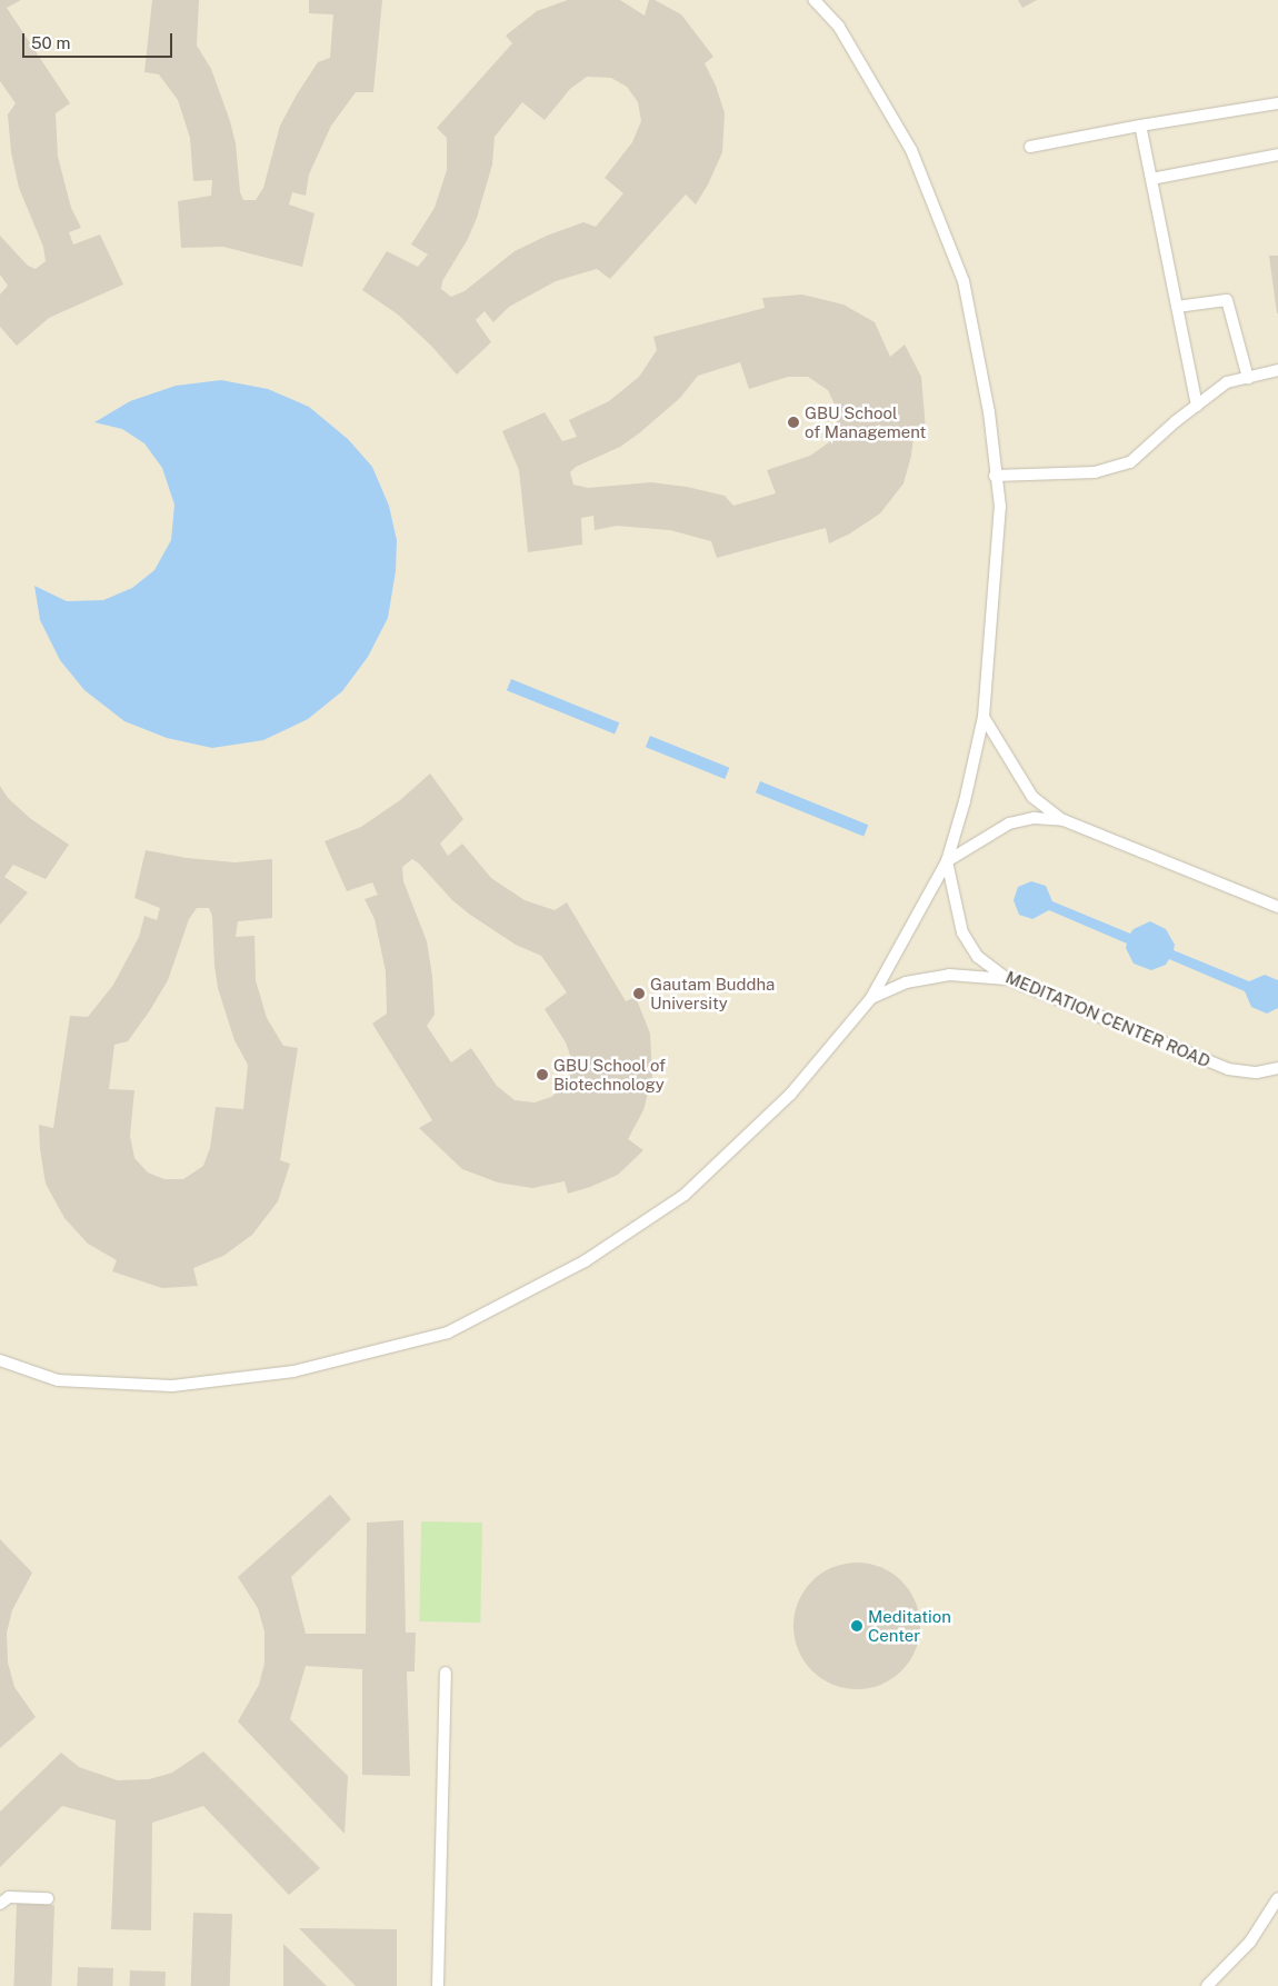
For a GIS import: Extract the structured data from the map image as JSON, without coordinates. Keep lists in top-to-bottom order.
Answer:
{
  "streets": {
    "lane": ["MEDITATION CENTER ROAD"]
  },
  "places": [
    "GBU School of Management",
    "Gautam Buddha University",
    "GBU School of Biotechnology",
    "Meditation Center"
  ],
  "scale_bar": "50 m"
}
